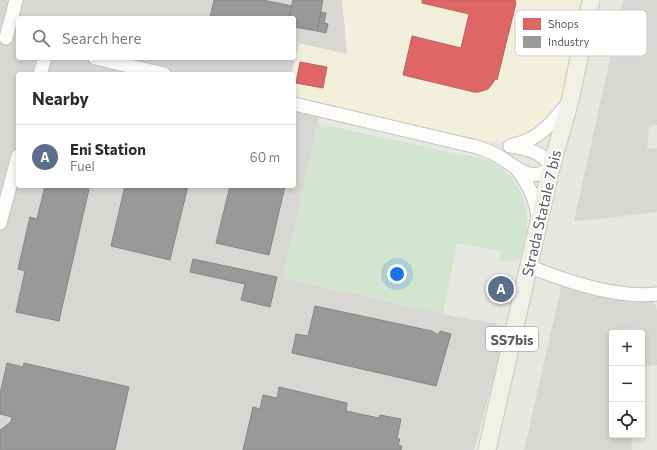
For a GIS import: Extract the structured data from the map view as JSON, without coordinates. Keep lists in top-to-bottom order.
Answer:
{
  "streets": {
    "main road": ["Strada Statale 7 bis", "SS7bis"]
  },
  "legend": ["Shops", "Industry"],
  "page": {
    "search": "Search here",
    "heading": "Nearby",
    "list": [
      {
        "mark": "A",
        "name": "Eni Station",
        "note": "Fuel",
        "value": "60 m"
      }
    ],
    "pins": "A",
    "map_buttons": ["+", "−"]
  }
}
